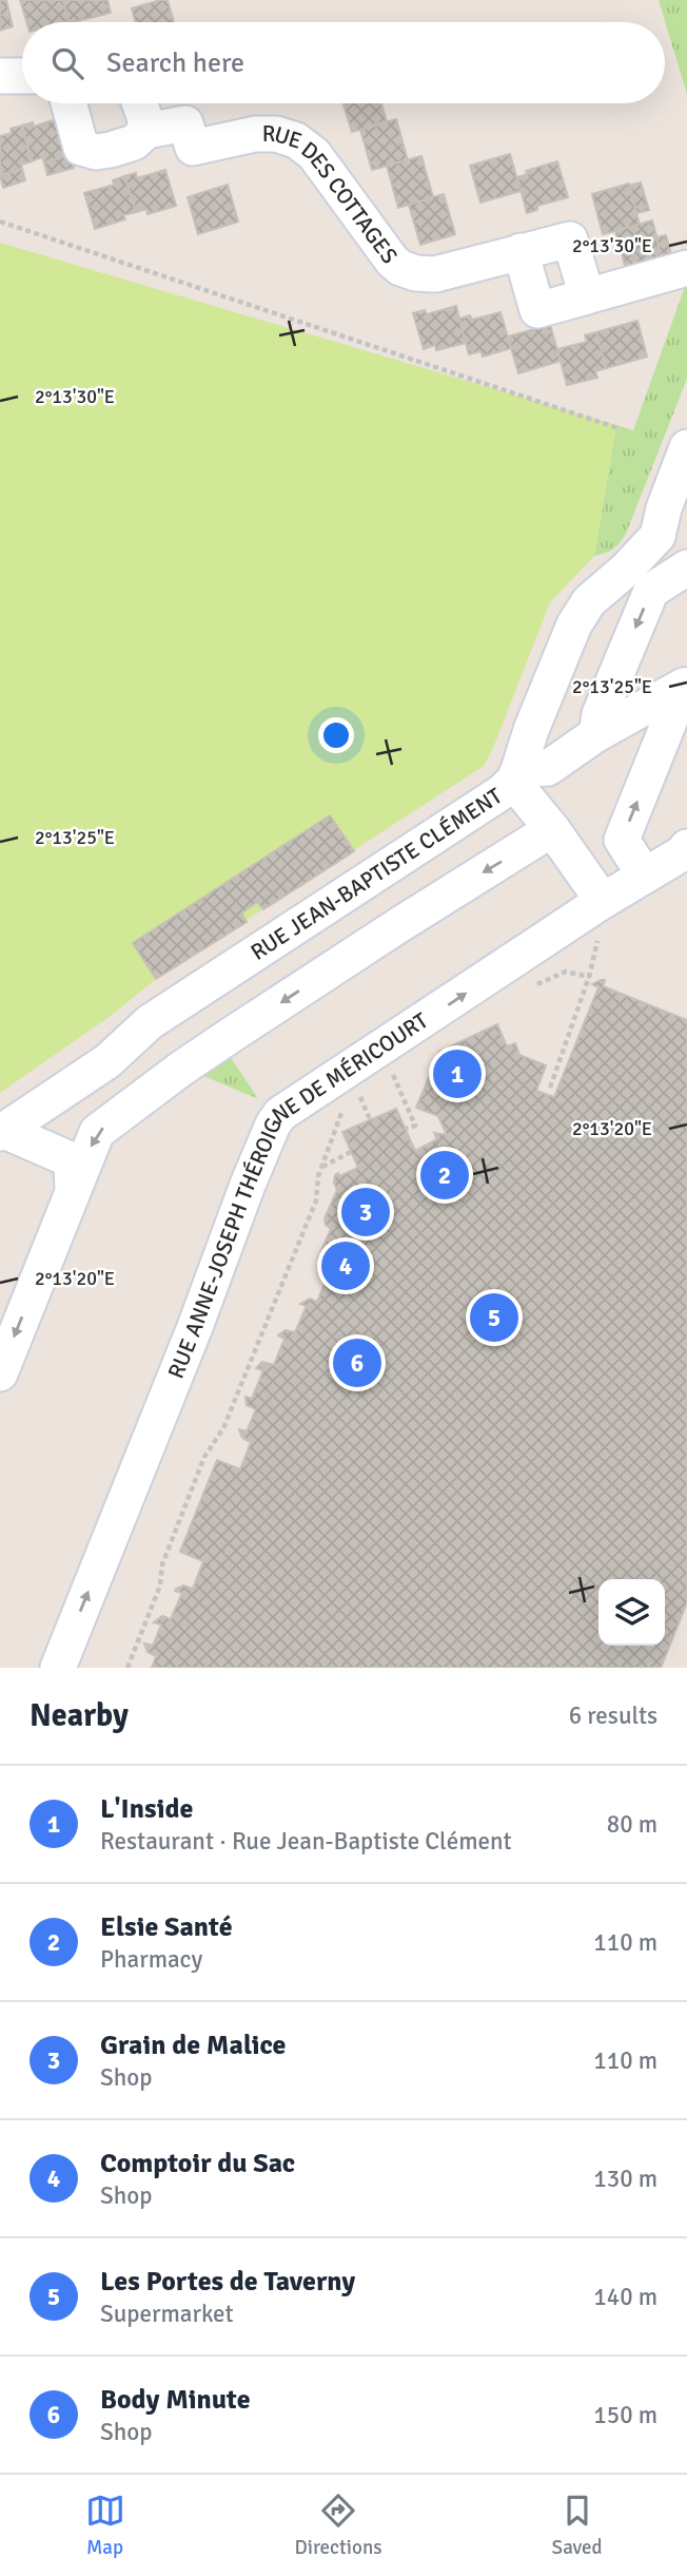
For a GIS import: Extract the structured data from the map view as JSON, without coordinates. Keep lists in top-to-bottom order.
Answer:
{
  "streets": {
    "street": ["RUE DES COTTAGES", "RUE JEAN-BAPTISTE CLÉMENT", "RUE ANNE-JOSEPH THÉROIGNE DE MÉRICOURT"]
  },
  "page": {
    "search": "Search here",
    "pins": [
      "1",
      "2",
      "3",
      "4",
      "5",
      "6"
    ],
    "heading": ["Nearby", "6 results"],
    "list": [
      {
        "mark": "1",
        "name": "L'Inside",
        "note": "Restaurant · Rue Jean-Baptiste Clément",
        "value": "80 m"
      },
      {
        "mark": "2",
        "name": "Elsie Santé",
        "note": "Pharmacy",
        "value": "110 m"
      },
      {
        "mark": "3",
        "name": "Grain de Malice",
        "note": "Shop",
        "value": "110 m"
      },
      {
        "mark": "4",
        "name": "Comptoir du Sac",
        "note": "Shop",
        "value": "130 m"
      },
      {
        "mark": "5",
        "name": "Les Portes de Taverny",
        "note": "Supermarket",
        "value": "140 m"
      },
      {
        "mark": "6",
        "name": "Body Minute",
        "note": "Shop",
        "value": "150 m"
      }
    ],
    "nav": ["Map", "Directions", "Saved"]
  },
  "coordinates": ["2°13'30\"E", "2°13'25\"E", "2°13'20\"E"]
}
